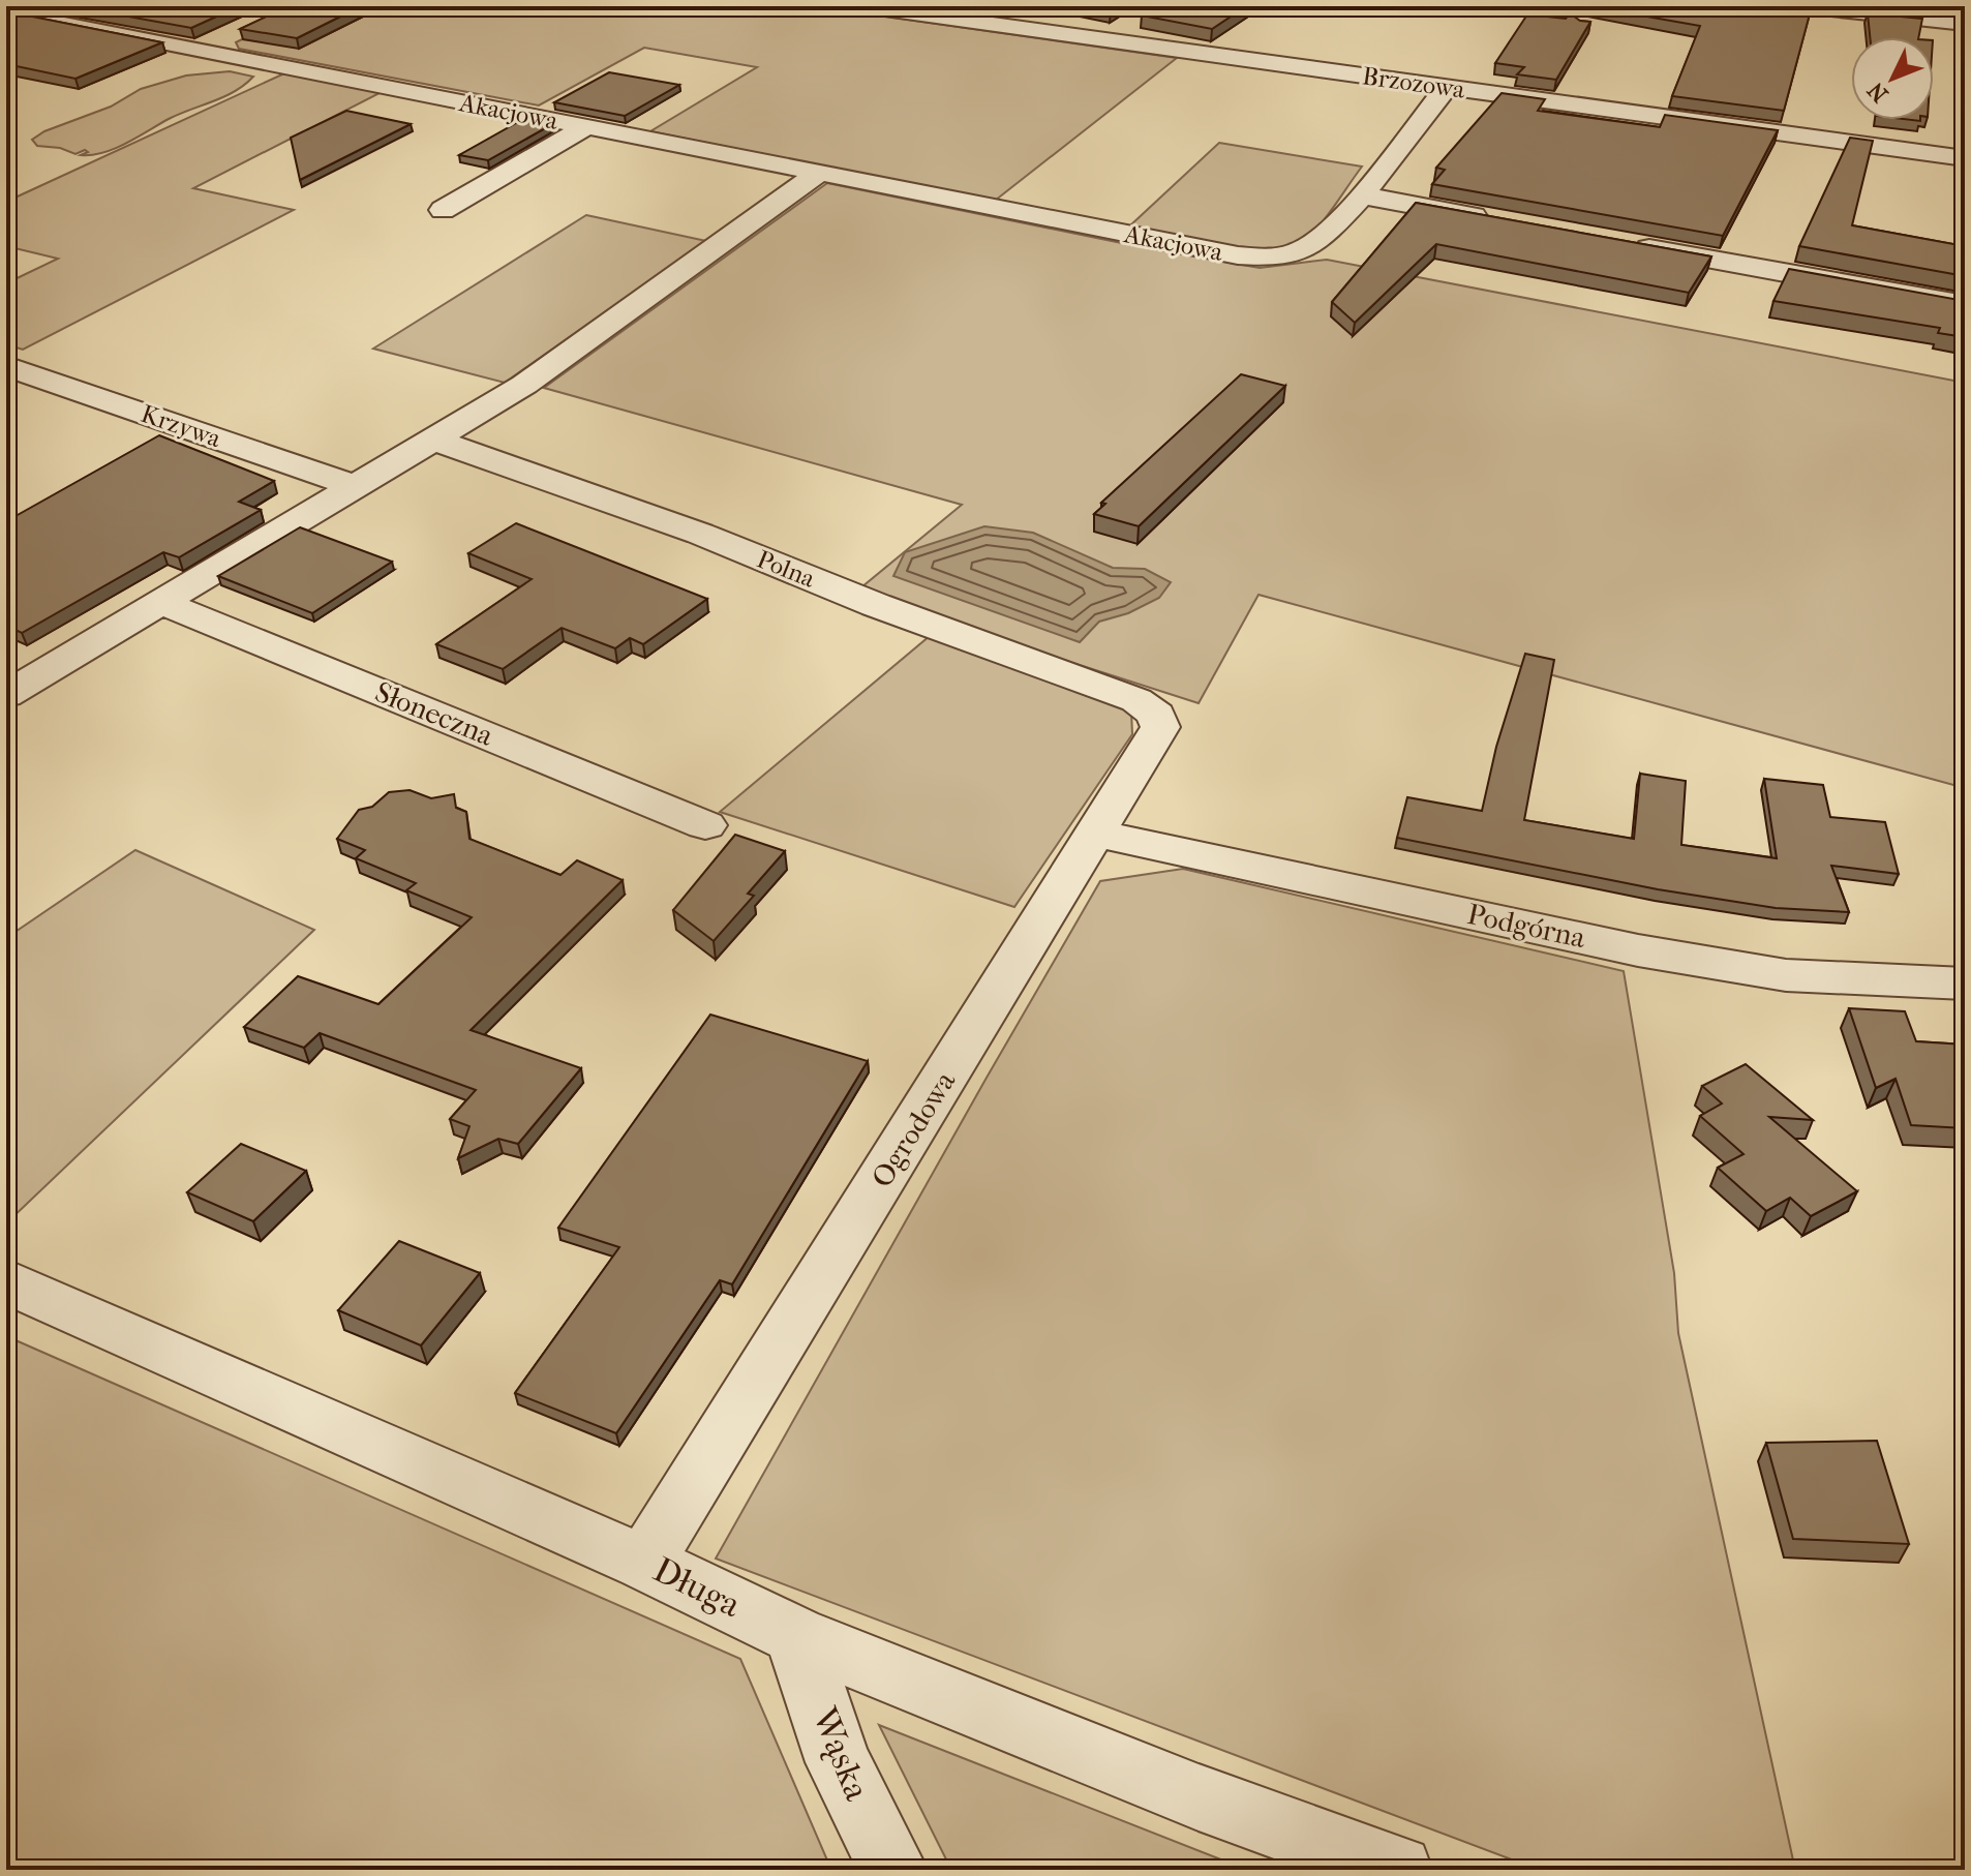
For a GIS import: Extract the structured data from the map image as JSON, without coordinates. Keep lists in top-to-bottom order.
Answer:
{
  "streets": {
    "street": [
      "Brzozowa",
      "Akacjowa",
      "Krzywa",
      "Polna",
      "Słoneczna",
      "Podgórna",
      "Ogrodowa",
      "Długa",
      "Wąska"
    ]
  },
  "crossings": [
    ["Brzozowa", "Akacjowa"],
    ["Polna", "Ogrodowa"],
    ["Podgórna", "Ogrodowa"],
    ["Ogrodowa", "Długa"],
    ["Długa", "Wąska"]
  ],
  "north": "bottom left"
}
